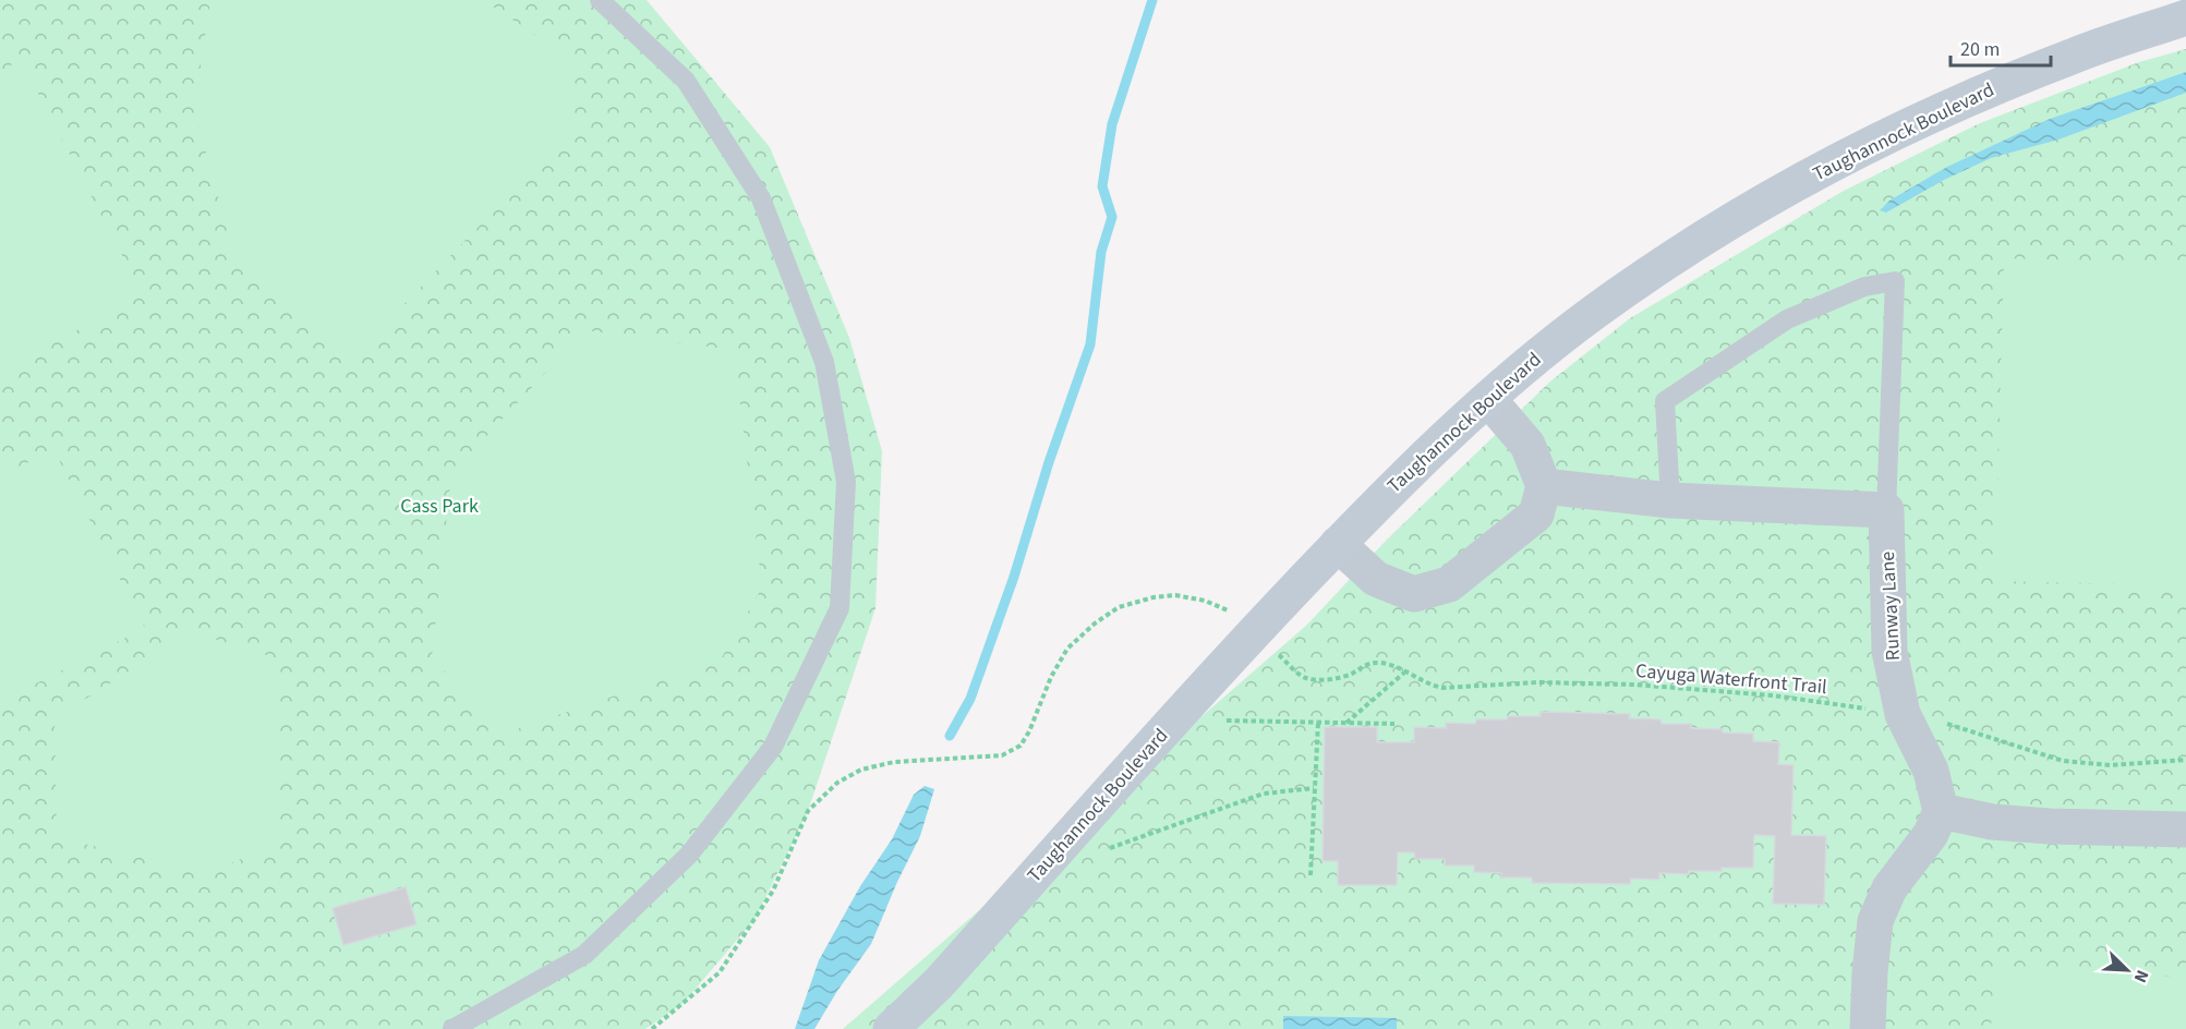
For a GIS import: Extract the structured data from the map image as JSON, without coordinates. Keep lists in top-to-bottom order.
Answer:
{
  "streets": {
    "main road": ["Taughannock Boulevard"],
    "street": ["Runway Lane"],
    "path": ["Cayuga Waterfront Trail"]
  },
  "crossings": [
    ["Runway Lane", "Cayuga Waterfront Trail"]
  ],
  "parks": ["Cass Park"],
  "scale_bar": "20 m",
  "north": "bottom right"
}
